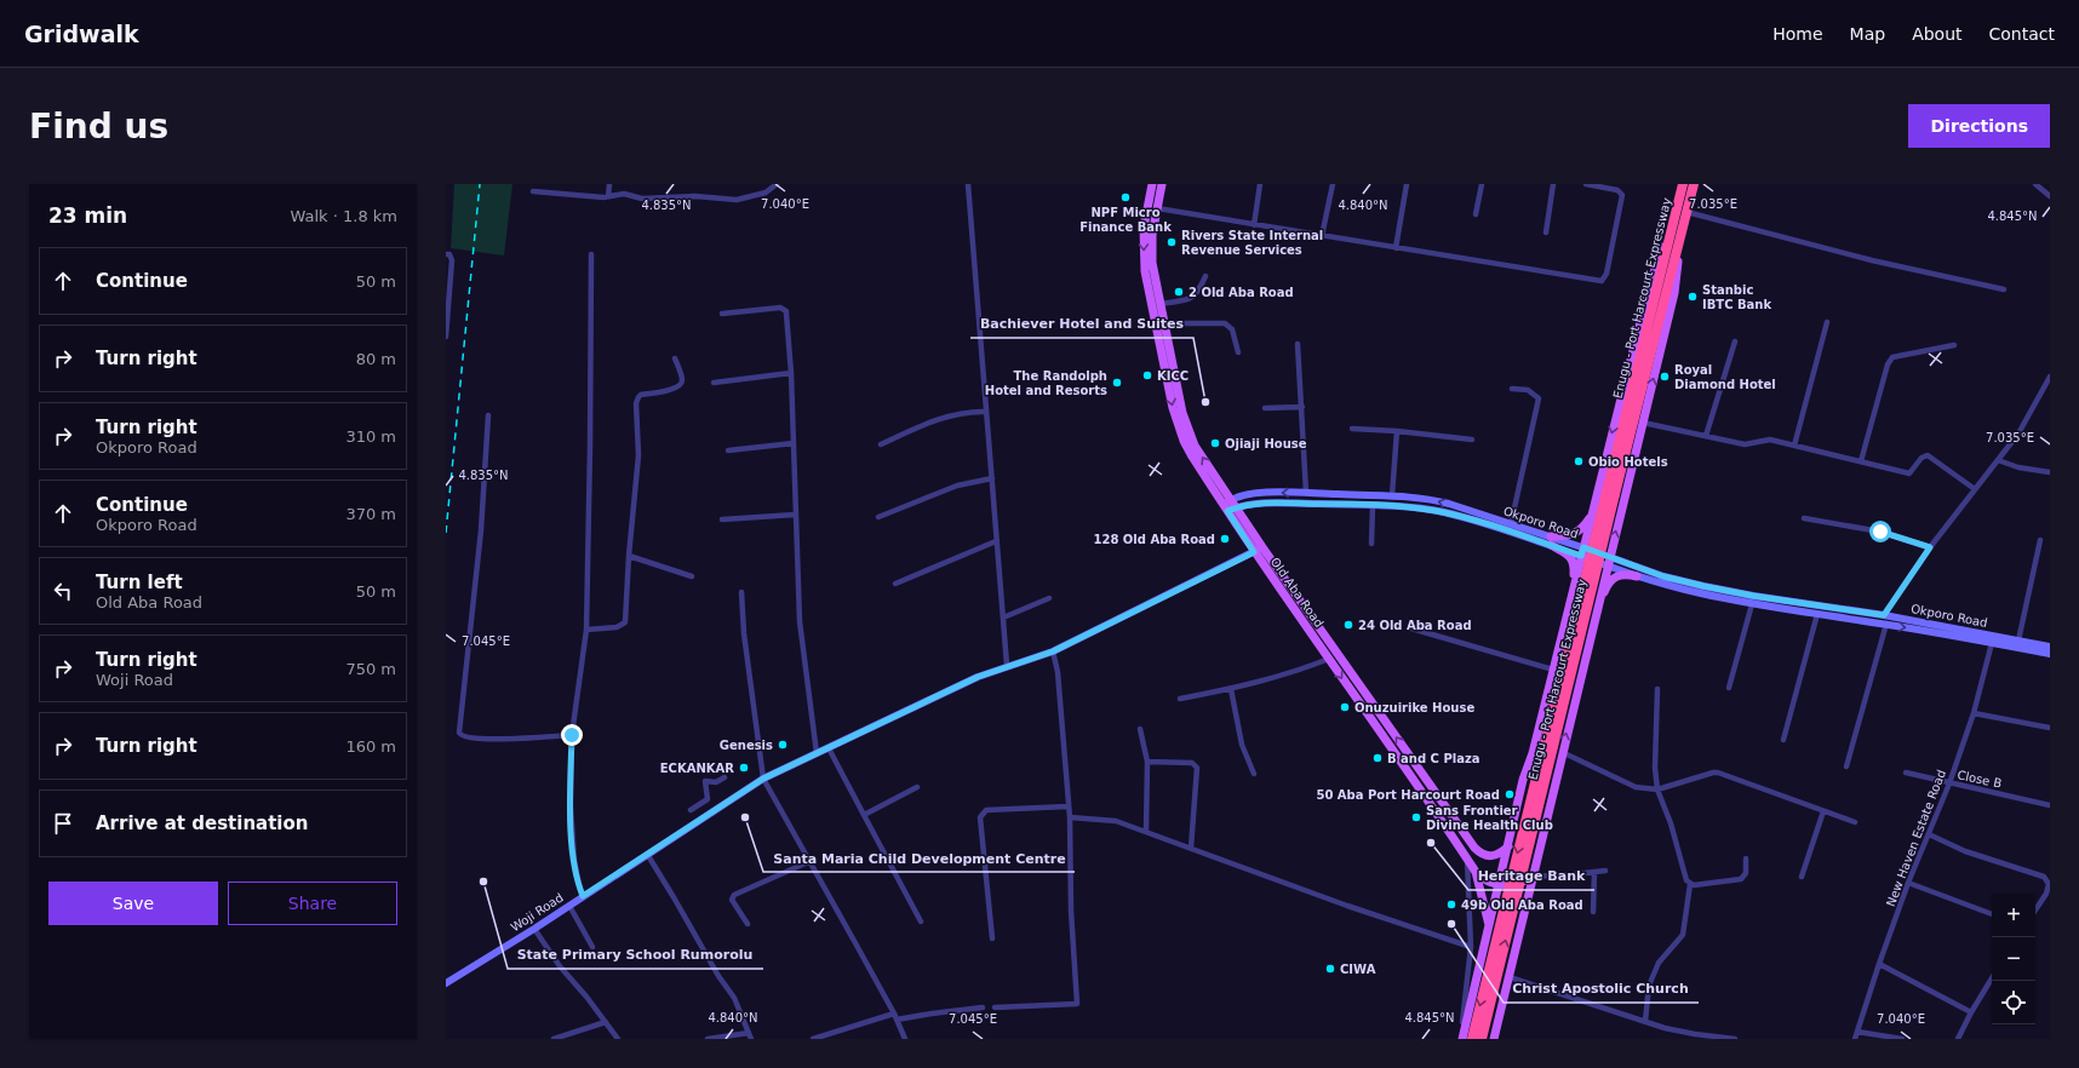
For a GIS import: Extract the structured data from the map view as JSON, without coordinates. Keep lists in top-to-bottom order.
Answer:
{
  "streets": {
    "highway": ["Enugu - Port Harcourt Expressway"],
    "main road": ["Okporo Road", "Old Aba Road", "Woji Road"],
    "street": ["Close B", "New Haven Estate Road"]
  },
  "crossings": [
    ["Okporo Road", "Old Aba Road"],
    ["Okporo Road", "New Haven Estate Road"],
    ["Old Aba Road", "Woji Road"],
    ["Close B", "New Haven Estate Road"]
  ],
  "places": [
    "NPF Micro Finance Bank",
    "Rivers State Internal Revenue Services",
    "2 Old Aba Road",
    "Stanbic IBTC Bank",
    "KICC",
    "Royal Diamond Hotel",
    "The Randolph Hotel and Resorts",
    "Bachiever Hotel and Suites",
    "Ojiaji House",
    "Obio Hotels",
    "128 Old Aba Road",
    "24 Old Aba Road",
    "Onuzuirike House",
    "Genesis",
    "B and C Plaza",
    "ECKANKAR",
    "50 Aba Port Harcourt Road",
    "Santa Maria Child Development Centre",
    "Sans Frontier Divine Health Club",
    "Heritage Bank",
    "State Primary School Rumorolu",
    "49b Old Aba Road",
    "Christ Apostolic Church",
    "CIWA"
  ],
  "page": {
    "header": "Gridwalk",
    "nav": [
      "Home",
      "Map",
      "About",
      "Contact"
    ],
    "buttons": [
      "Directions",
      ["Save", "Share"]
    ],
    "title": "Find us",
    "heading": ["23 min", "Walk · 1.8 km"],
    "list": [
      ["Continue", "50 m"],
      ["Turn right", "80 m"],
      ["Turn right", "Okporo Road", "310 m"],
      ["Continue", "Okporo Road", "370 m"],
      ["Turn left", "Old Aba Road", "50 m"],
      ["Turn right", "Woji Road", "750 m"],
      ["Turn right", "160 m"],
      "Arrive at destination"
    ],
    "map_buttons": ["+", "−"]
  },
  "coordinates": [
    "7.040°E",
    "7.035°E",
    "4.835°N",
    "4.840°N",
    "4.845°N",
    "7.045°E"
  ]
}
